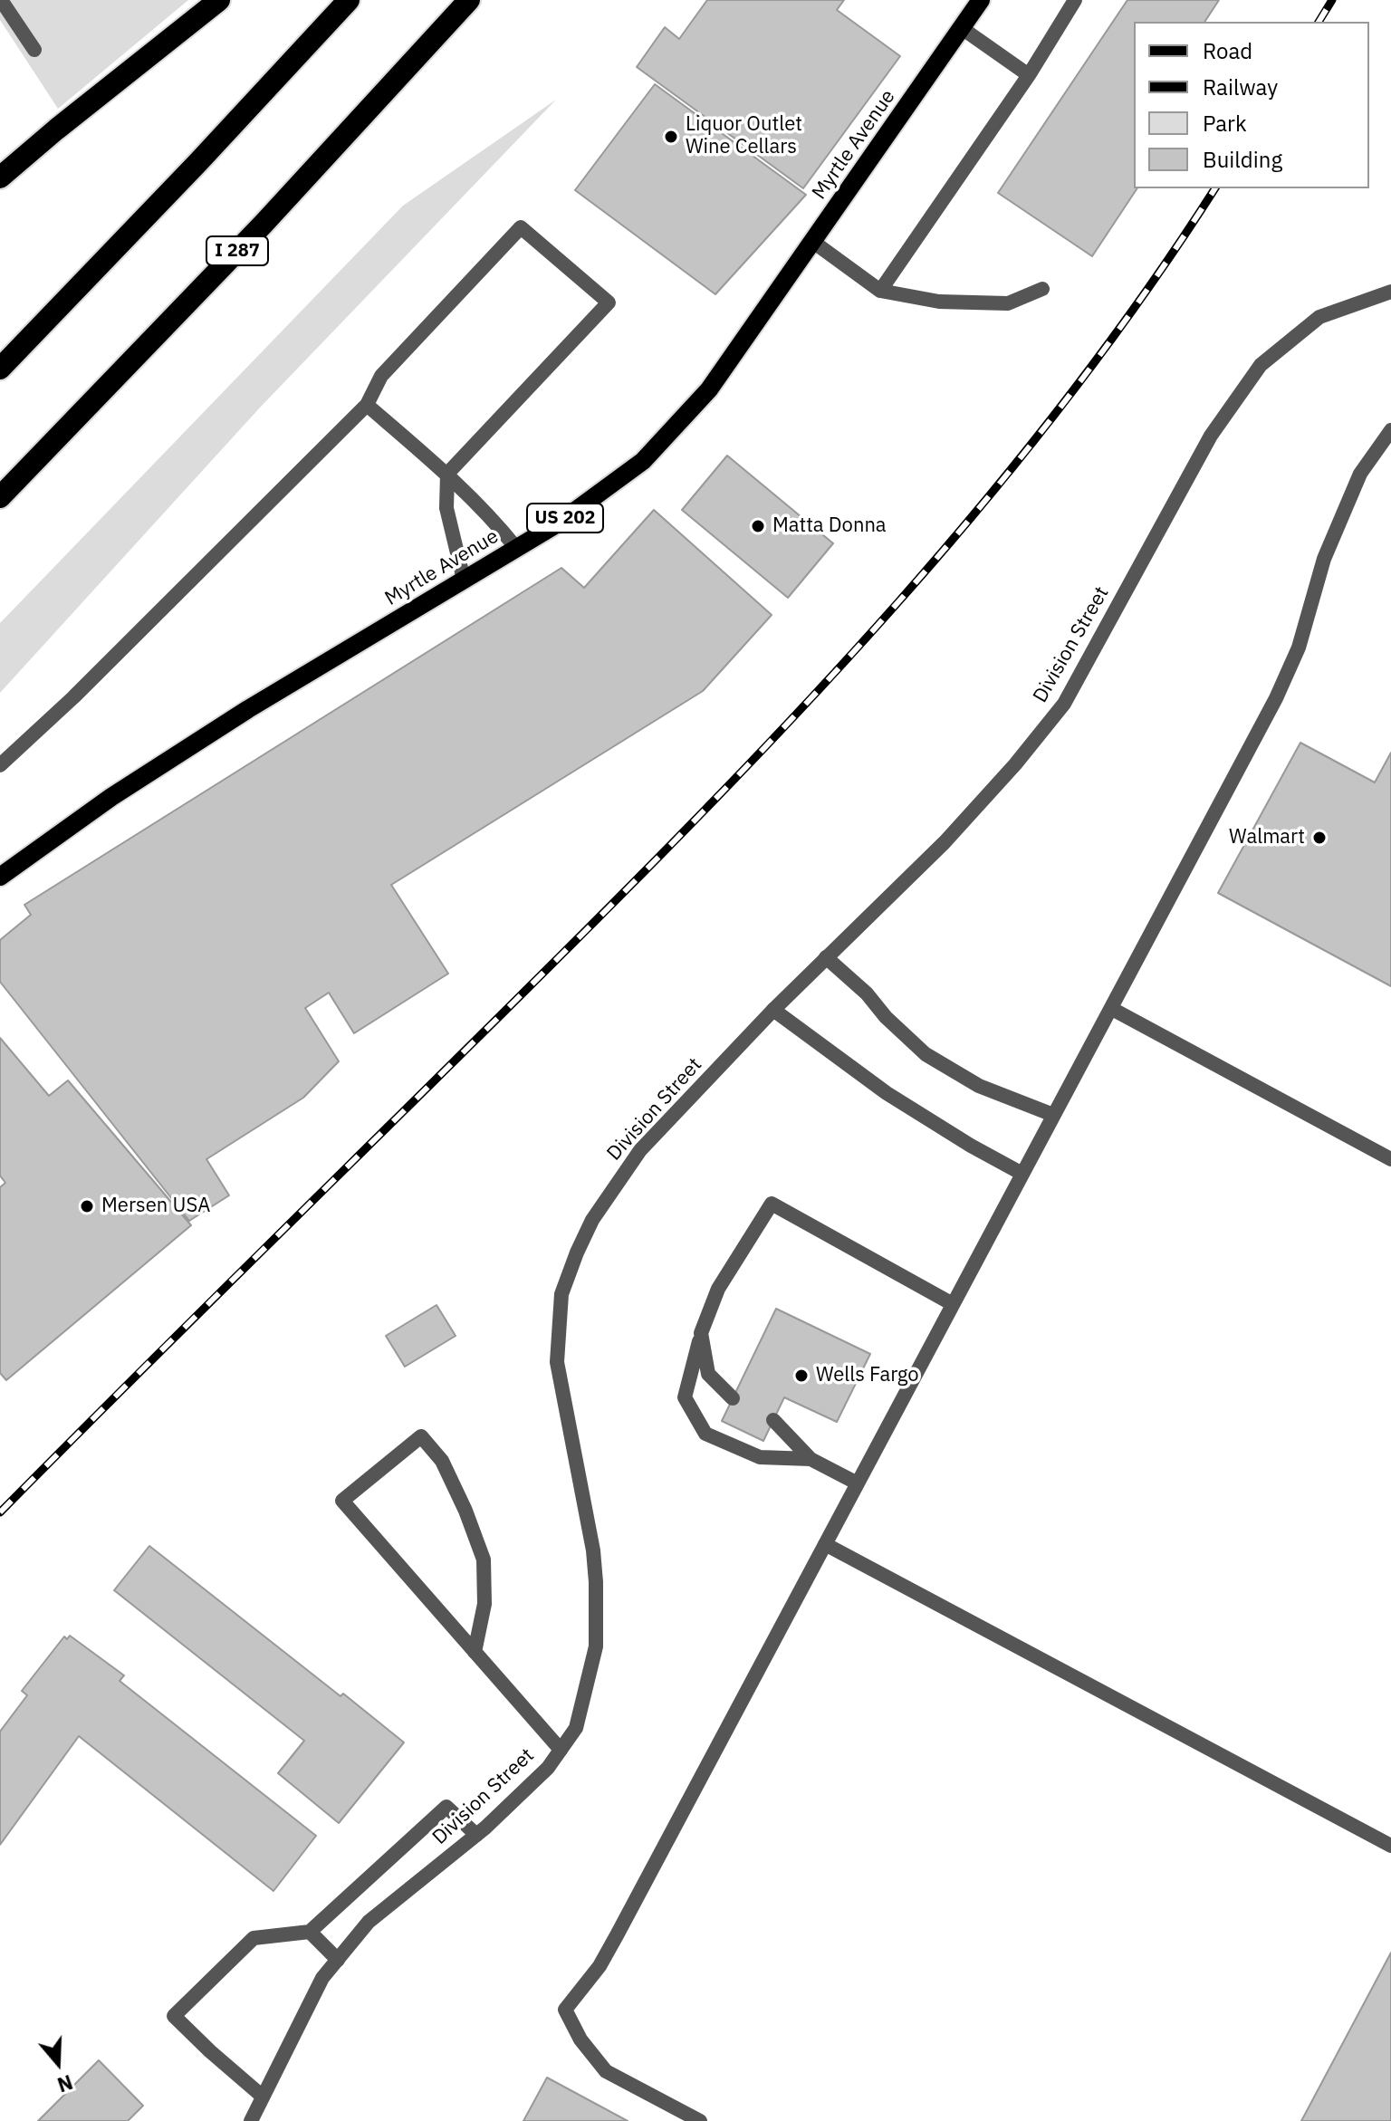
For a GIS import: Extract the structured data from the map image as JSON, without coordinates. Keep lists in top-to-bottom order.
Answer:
{
  "streets": {
    "highway": ["I 287"],
    "main road": ["Myrtle Avenue", "US 202"],
    "street": ["Division Street"]
  },
  "places": [
    "Liquor Outlet Wine Cellars",
    "Matta Donna",
    "Walmart",
    "Mersen USA",
    "Wells Fargo"
  ],
  "legend": [
    "Road",
    "Railway",
    "Park",
    "Building"
  ],
  "north": "bottom"
}
